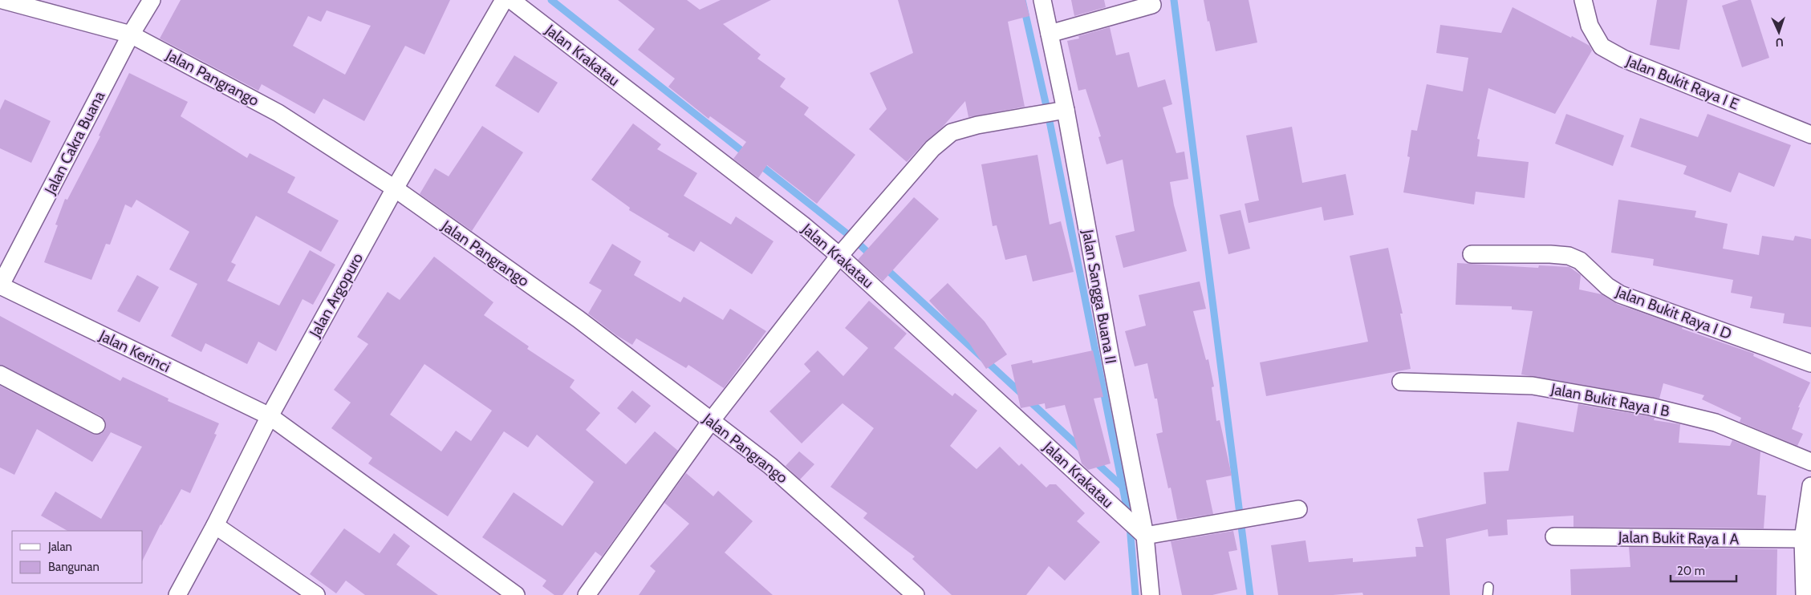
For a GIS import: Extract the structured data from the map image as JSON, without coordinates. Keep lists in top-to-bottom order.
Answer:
{
  "streets": {
    "street": [
      "Jalan Krakatau",
      "Jalan Pangrango",
      "Jalan Bukit Raya I E",
      "Jalan Cakra Buana",
      "Jalan Argopuro",
      "Jalan Sangga Buana II",
      "Jalan Bukit Raya I D",
      "Jalan Kerinci",
      "Jalan Bukit Raya I B",
      "Jalan Bukit Raya I A"
    ]
  },
  "crossings": [
    ["Jalan Krakatau", "Jalan Sangga Buana II"],
    ["Jalan Pangrango", "Jalan Cakra Buana"],
    ["Jalan Pangrango", "Jalan Argopuro"],
    ["Jalan Cakra Buana", "Jalan Kerinci"],
    ["Jalan Argopuro", "Jalan Kerinci"]
  ],
  "legend": ["Jalan", "Bangunan"],
  "scale_bar": "20 m",
  "north": "bottom"
}
